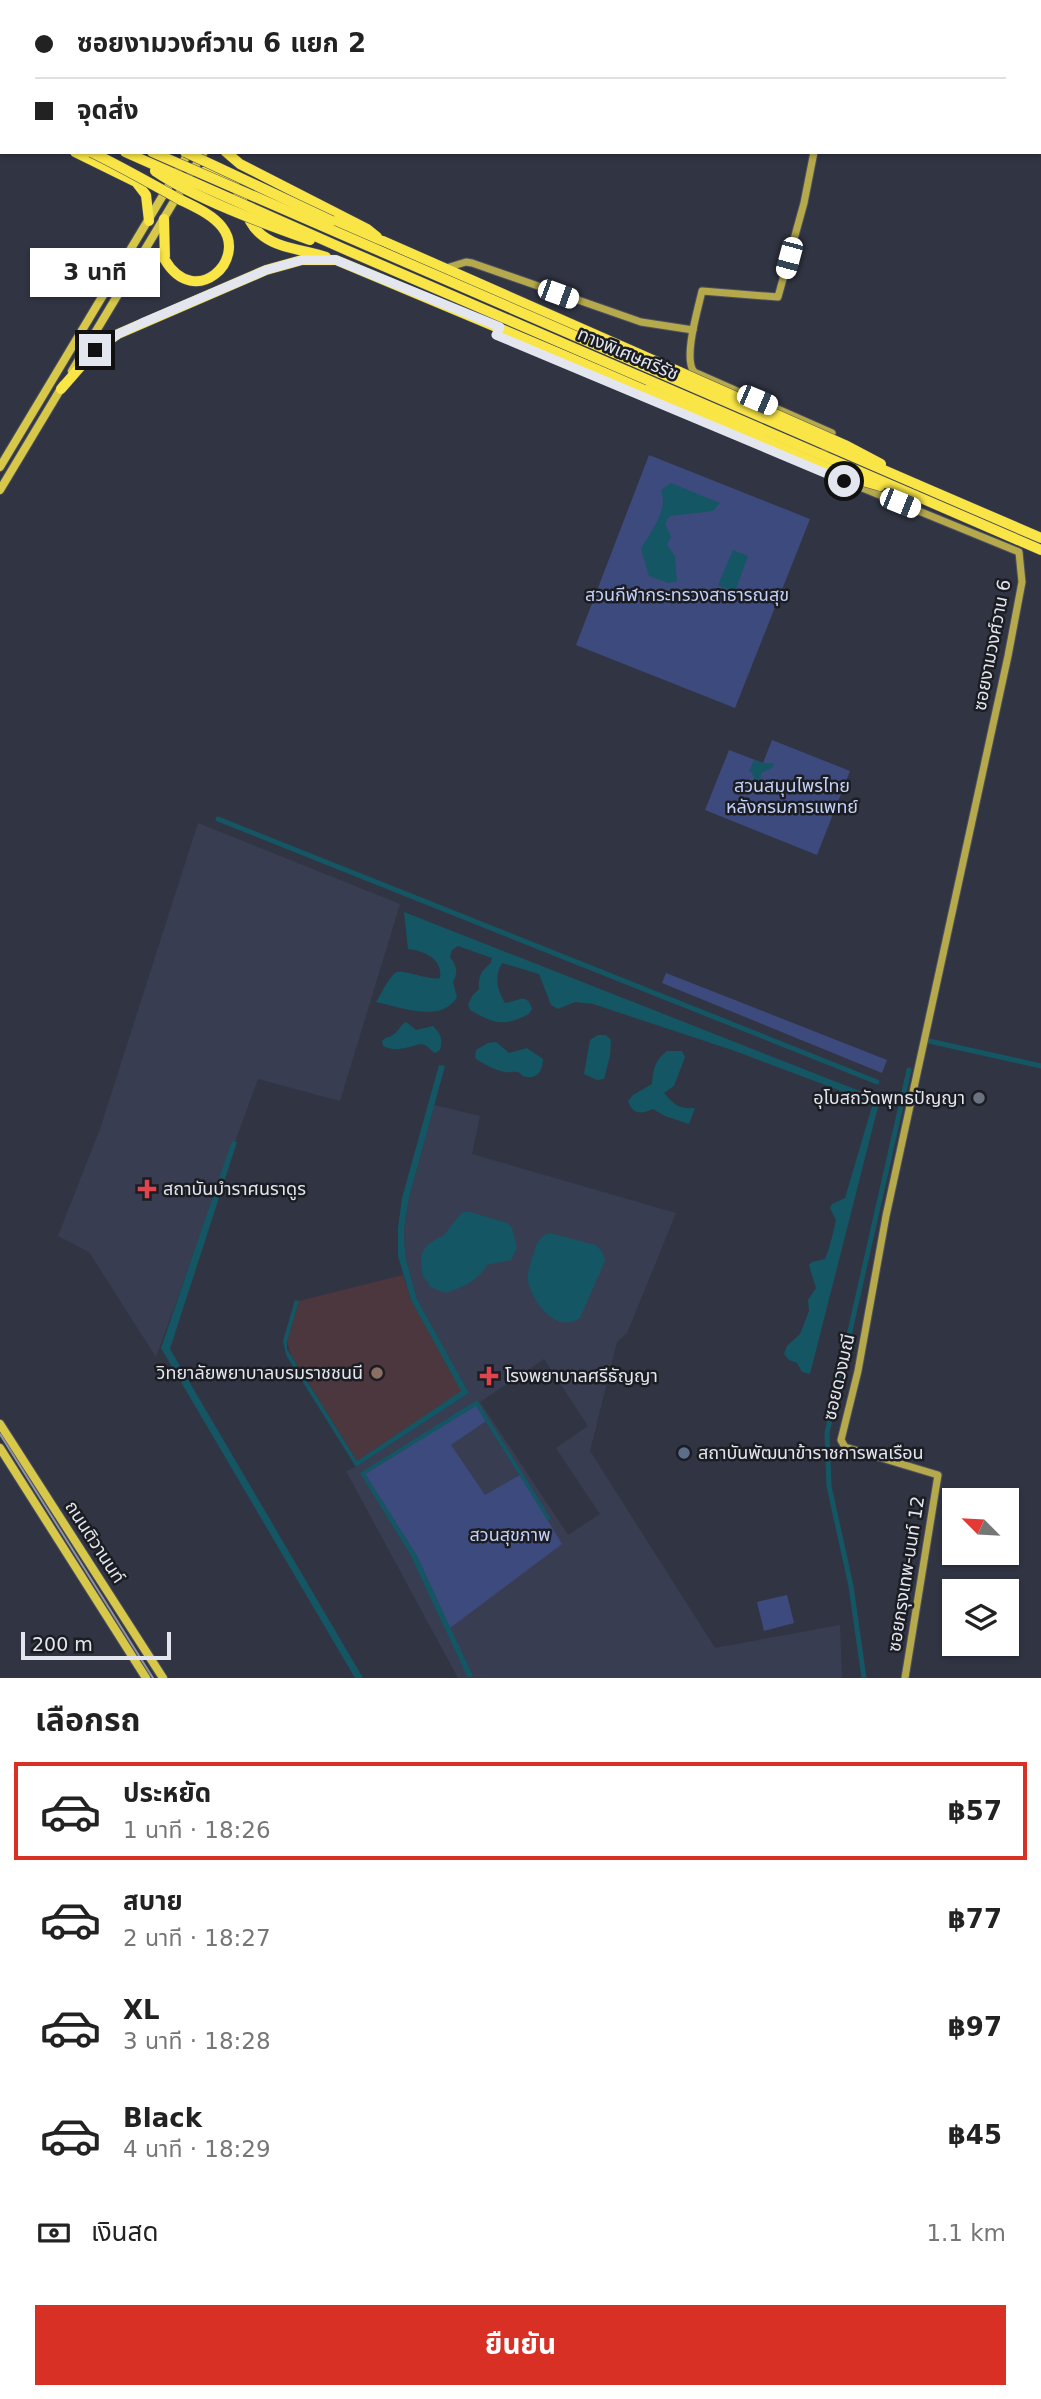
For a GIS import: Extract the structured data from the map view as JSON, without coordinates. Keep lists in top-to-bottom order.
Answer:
{
  "streets": {
    "highway": ["ทางพิเศษศรีรัช"],
    "main road": ["ถนนติวานนท์"],
    "street": ["ซอยงามวงศ์วาน 6", "ซอยดวงมณี", "ซอยกรุงเทพ-นนท์ 12"]
  },
  "crossings": [
    ["ซอยงามวงศ์วาน 6", "ซอยดวงมณี"],
    ["ซอยดวงมณี", "ซอยกรุงเทพ-นนท์ 12"]
  ],
  "parks": ["สวนกีฬากระทรวงสาธารณสุข", "สวนสมุนไพรไทย หลังกรมการแพทย์", "สวนสุขภาพ"],
  "places": {
    "other": ["อุโบสถวัดพุทธปัญญา", "วิทยาลัยพยาบาลบรมราชชนนี", "สถาบันพัฒนาข้าราชการพลเรือน"],
    "health": ["สถาบันบำราศนราดูร", "โรงพยาบาลศรีธัญญา"]
  },
  "scale_bar": "200 m",
  "north": "top left",
  "page": {
    "banner": ["ซอยงามวงศ์วาน 6 แยก 2", "จุดส่ง"],
    "bubble": "3 นาที",
    "scale": "200 m",
    "heading": "เลือกรถ",
    "list": [
      {
        "name": "ประหยัด",
        "note": "1 นาที · 18:26",
        "value": "฿57"
      },
      {
        "name": "สบาย",
        "note": "2 นาที · 18:27",
        "value": "฿77"
      },
      {
        "name": "XL",
        "note": "3 นาที · 18:28",
        "value": "฿97"
      },
      {
        "name": "Black",
        "note": "4 นาที · 18:29",
        "value": "฿45"
      }
    ],
    "pay": ["เงินสด", "1.1 km"],
    "buttons": "ยืนยัน"
  }
}
